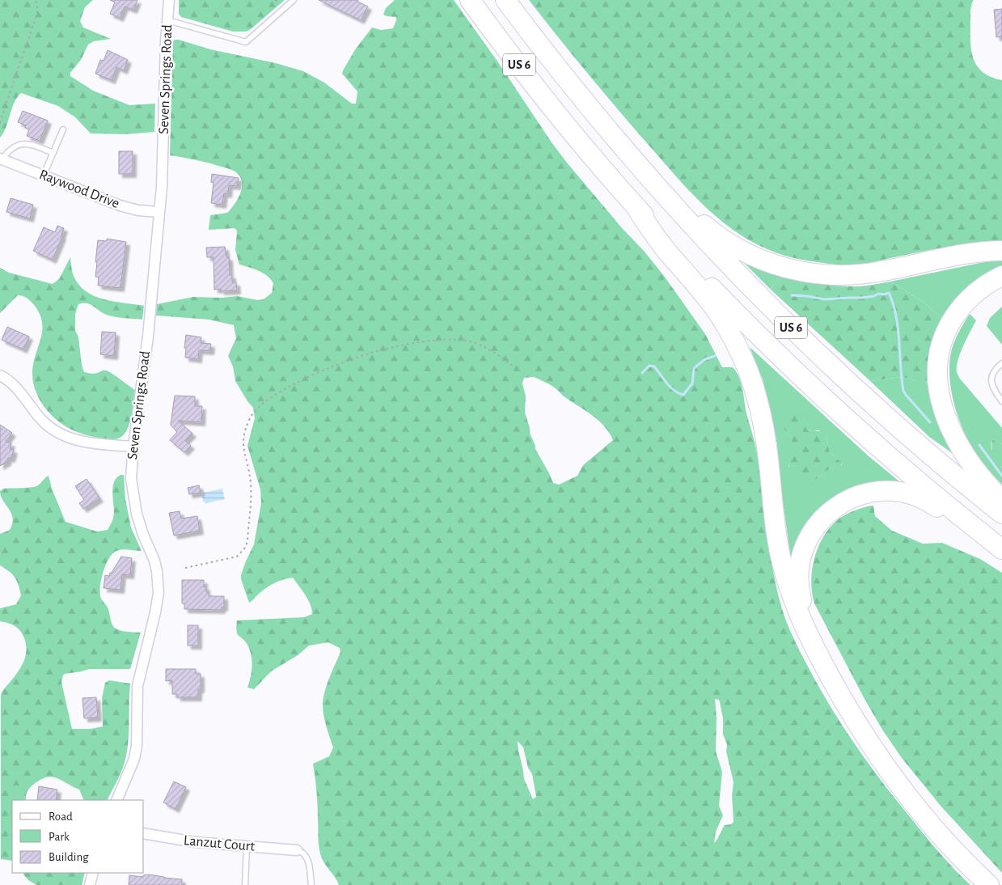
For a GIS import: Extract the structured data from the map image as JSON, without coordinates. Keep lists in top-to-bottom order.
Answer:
{
  "streets": {
    "highway": ["US 6"],
    "street": ["Seven Springs Road", "Raywood Drive", "Lanzut Court"]
  },
  "crossings": [
    ["Seven Springs Road", "Raywood Drive"]
  ],
  "legend": ["Road", "Park", "Building"]
}
